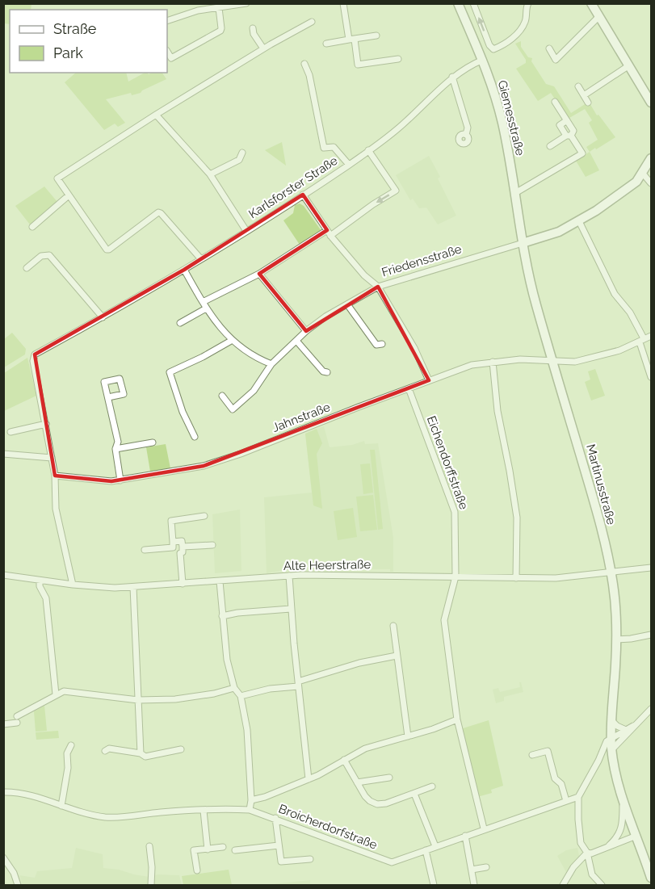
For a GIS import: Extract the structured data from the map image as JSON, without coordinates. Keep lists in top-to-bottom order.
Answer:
{
  "streets": {
    "main road": ["Giemesstraße", "Friedensstraße", "Martinusstraße"],
    "street": [
      "Karlsforster Straße",
      "Jahnstraße",
      "Eichendorffstraße",
      "Alte Heerstraße",
      "Broicherdorfstraße"
    ]
  },
  "crossings": [
    ["Giemesstraße", "Karlsforster Straße"],
    ["Giemesstraße", "Friedensstraße"],
    ["Giemesstraße", "Martinusstraße"],
    ["Friedensstraße", "Martinusstraße"],
    ["Jahnstraße", "Eichendorffstraße"],
    ["Jahnstraße", "Martinusstraße"],
    ["Eichendorffstraße", "Alte Heerstraße"],
    ["Eichendorffstraße", "Broicherdorfstraße"],
    ["Martinusstraße", "Alte Heerstraße"]
  ],
  "legend": ["Straße", "Park"]
}
